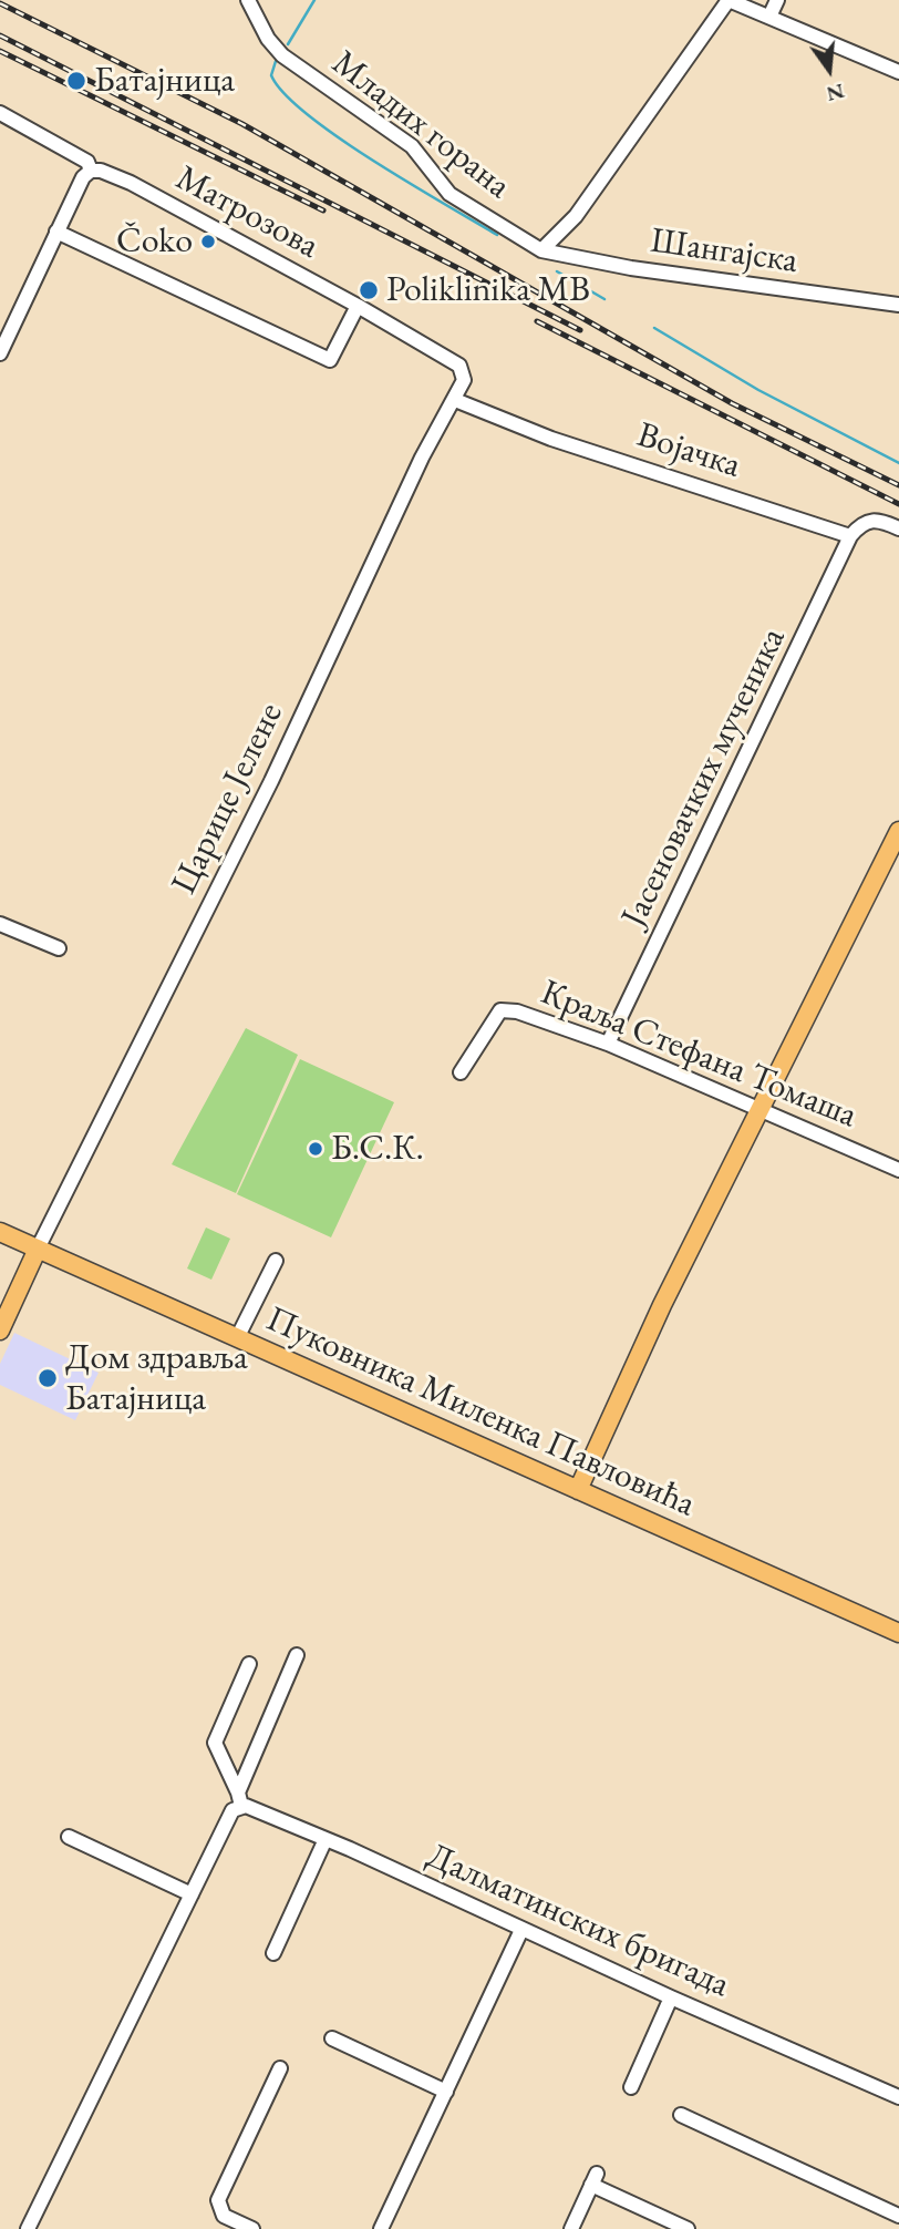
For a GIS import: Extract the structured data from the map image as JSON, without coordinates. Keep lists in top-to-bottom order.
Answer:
{
  "streets": {
    "main road": ["Пуковника Миленка Павловића"],
    "street": [
      "Младих горана",
      "Матрозова",
      "Шангајска",
      "Војачка",
      "Јасеновачких мученика",
      "Царице Јелене",
      "Краља Стефана Томаша",
      "Далматинских бригада"
    ]
  },
  "crossings": [
    ["Младих горана", "Шангајска"],
    ["Матрозова", "Царице Јелене"],
    ["Војачка", "Јасеновачких мученика"],
    ["Војачка", "Царице Јелене"],
    ["Јасеновачких мученика", "Краља Стефана Томаша"],
    ["Царице Јелене", "Пуковника Миленка Павловића"]
  ],
  "places": [
    "Батајница",
    "Čoko",
    "Poliklinika MB",
    "Б.С.К.",
    "Дом здравља Батајница"
  ],
  "north": "bottom"
}
